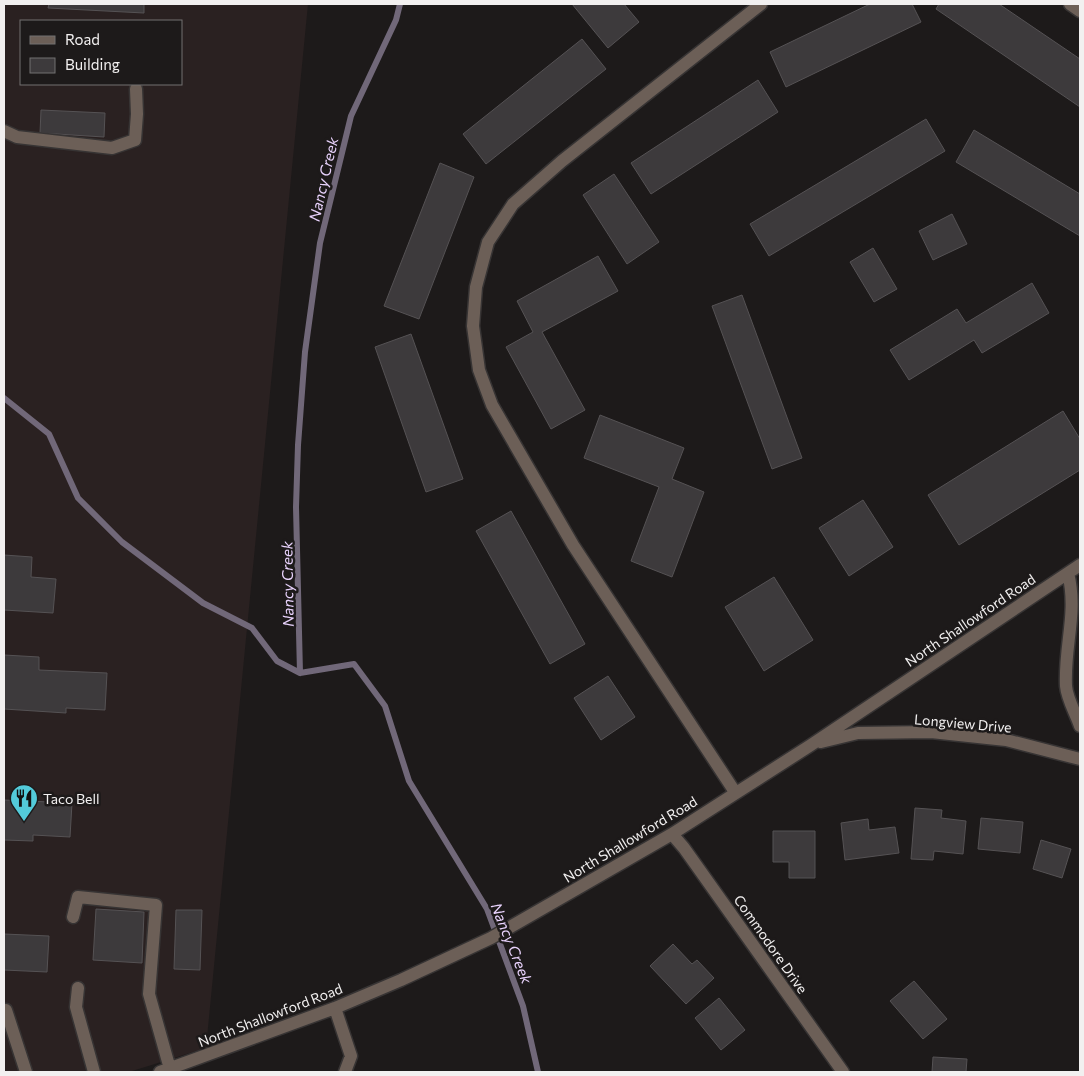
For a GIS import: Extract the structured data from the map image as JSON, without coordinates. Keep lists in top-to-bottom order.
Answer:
{
  "streets": {
    "street": ["North Shallowford Road", "Longview Drive", "Commodore Drive"]
  },
  "crossings": [
    ["North Shallowford Road", "Longview Drive"],
    ["North Shallowford Road", "Commodore Drive"]
  ],
  "water": ["Nancy Creek"],
  "places": {
    "restaurant": ["Taco Bell"]
  },
  "legend": ["Road", "Building"]
}
